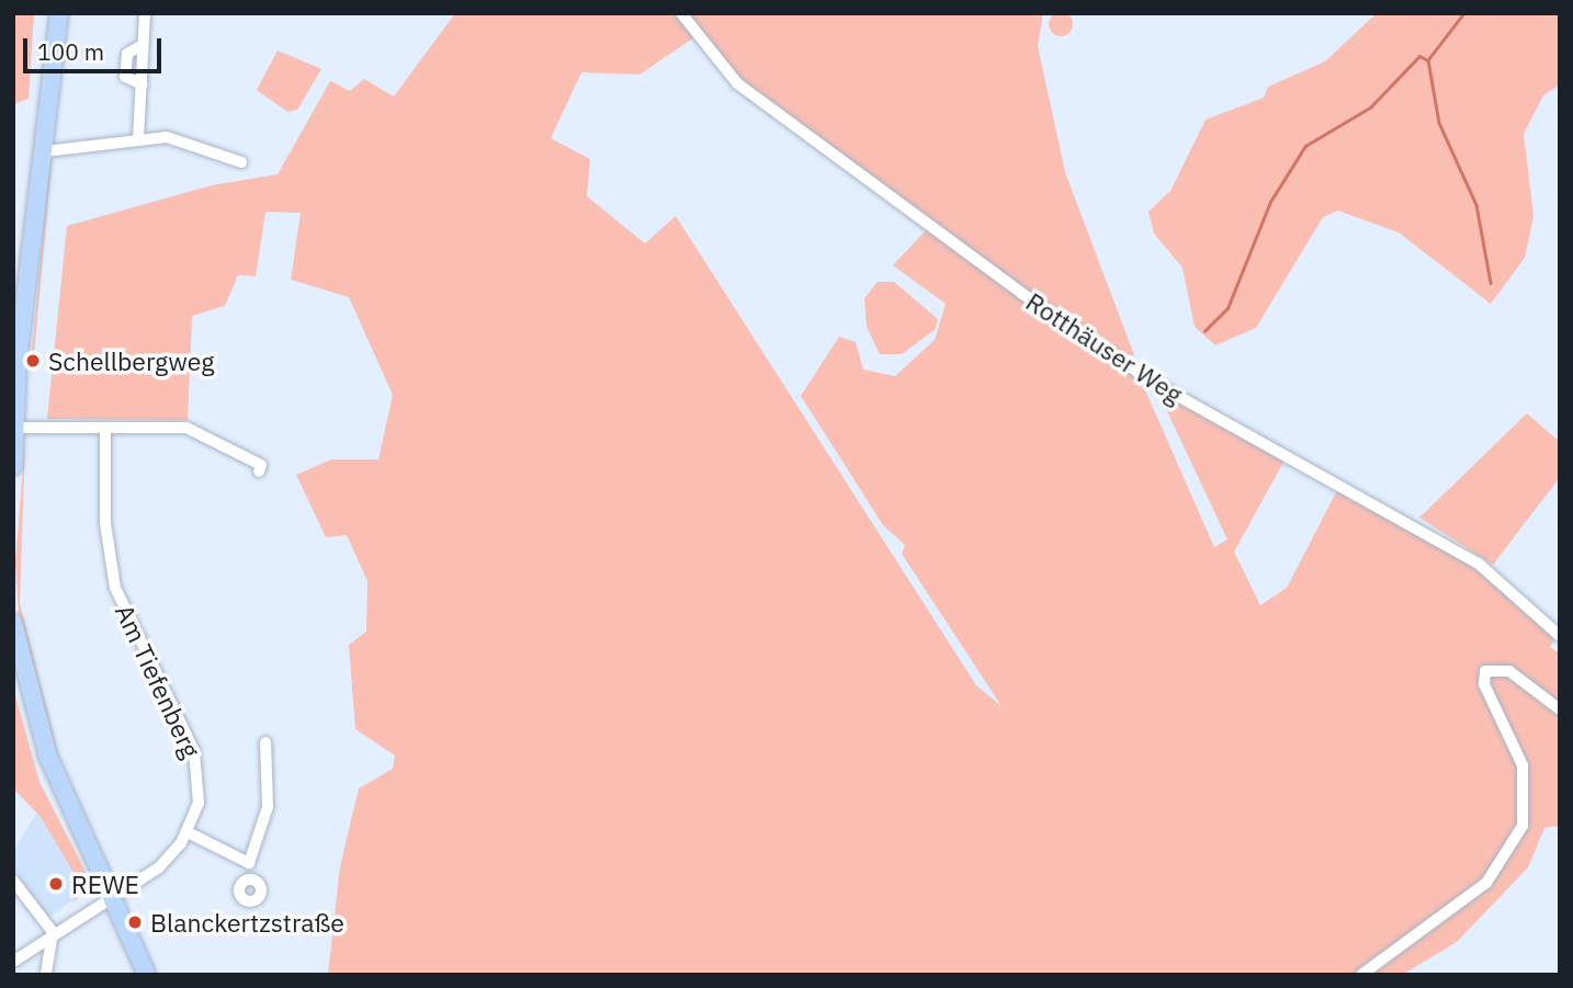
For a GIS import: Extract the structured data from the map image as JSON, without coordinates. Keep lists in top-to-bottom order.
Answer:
{
  "streets": {
    "street": ["Rotthäuser Weg", "Am Tiefenberg"]
  },
  "places": ["Schellbergweg", "REWE", "Blanckertzstraße"],
  "scale_bar": "100 m"
}
